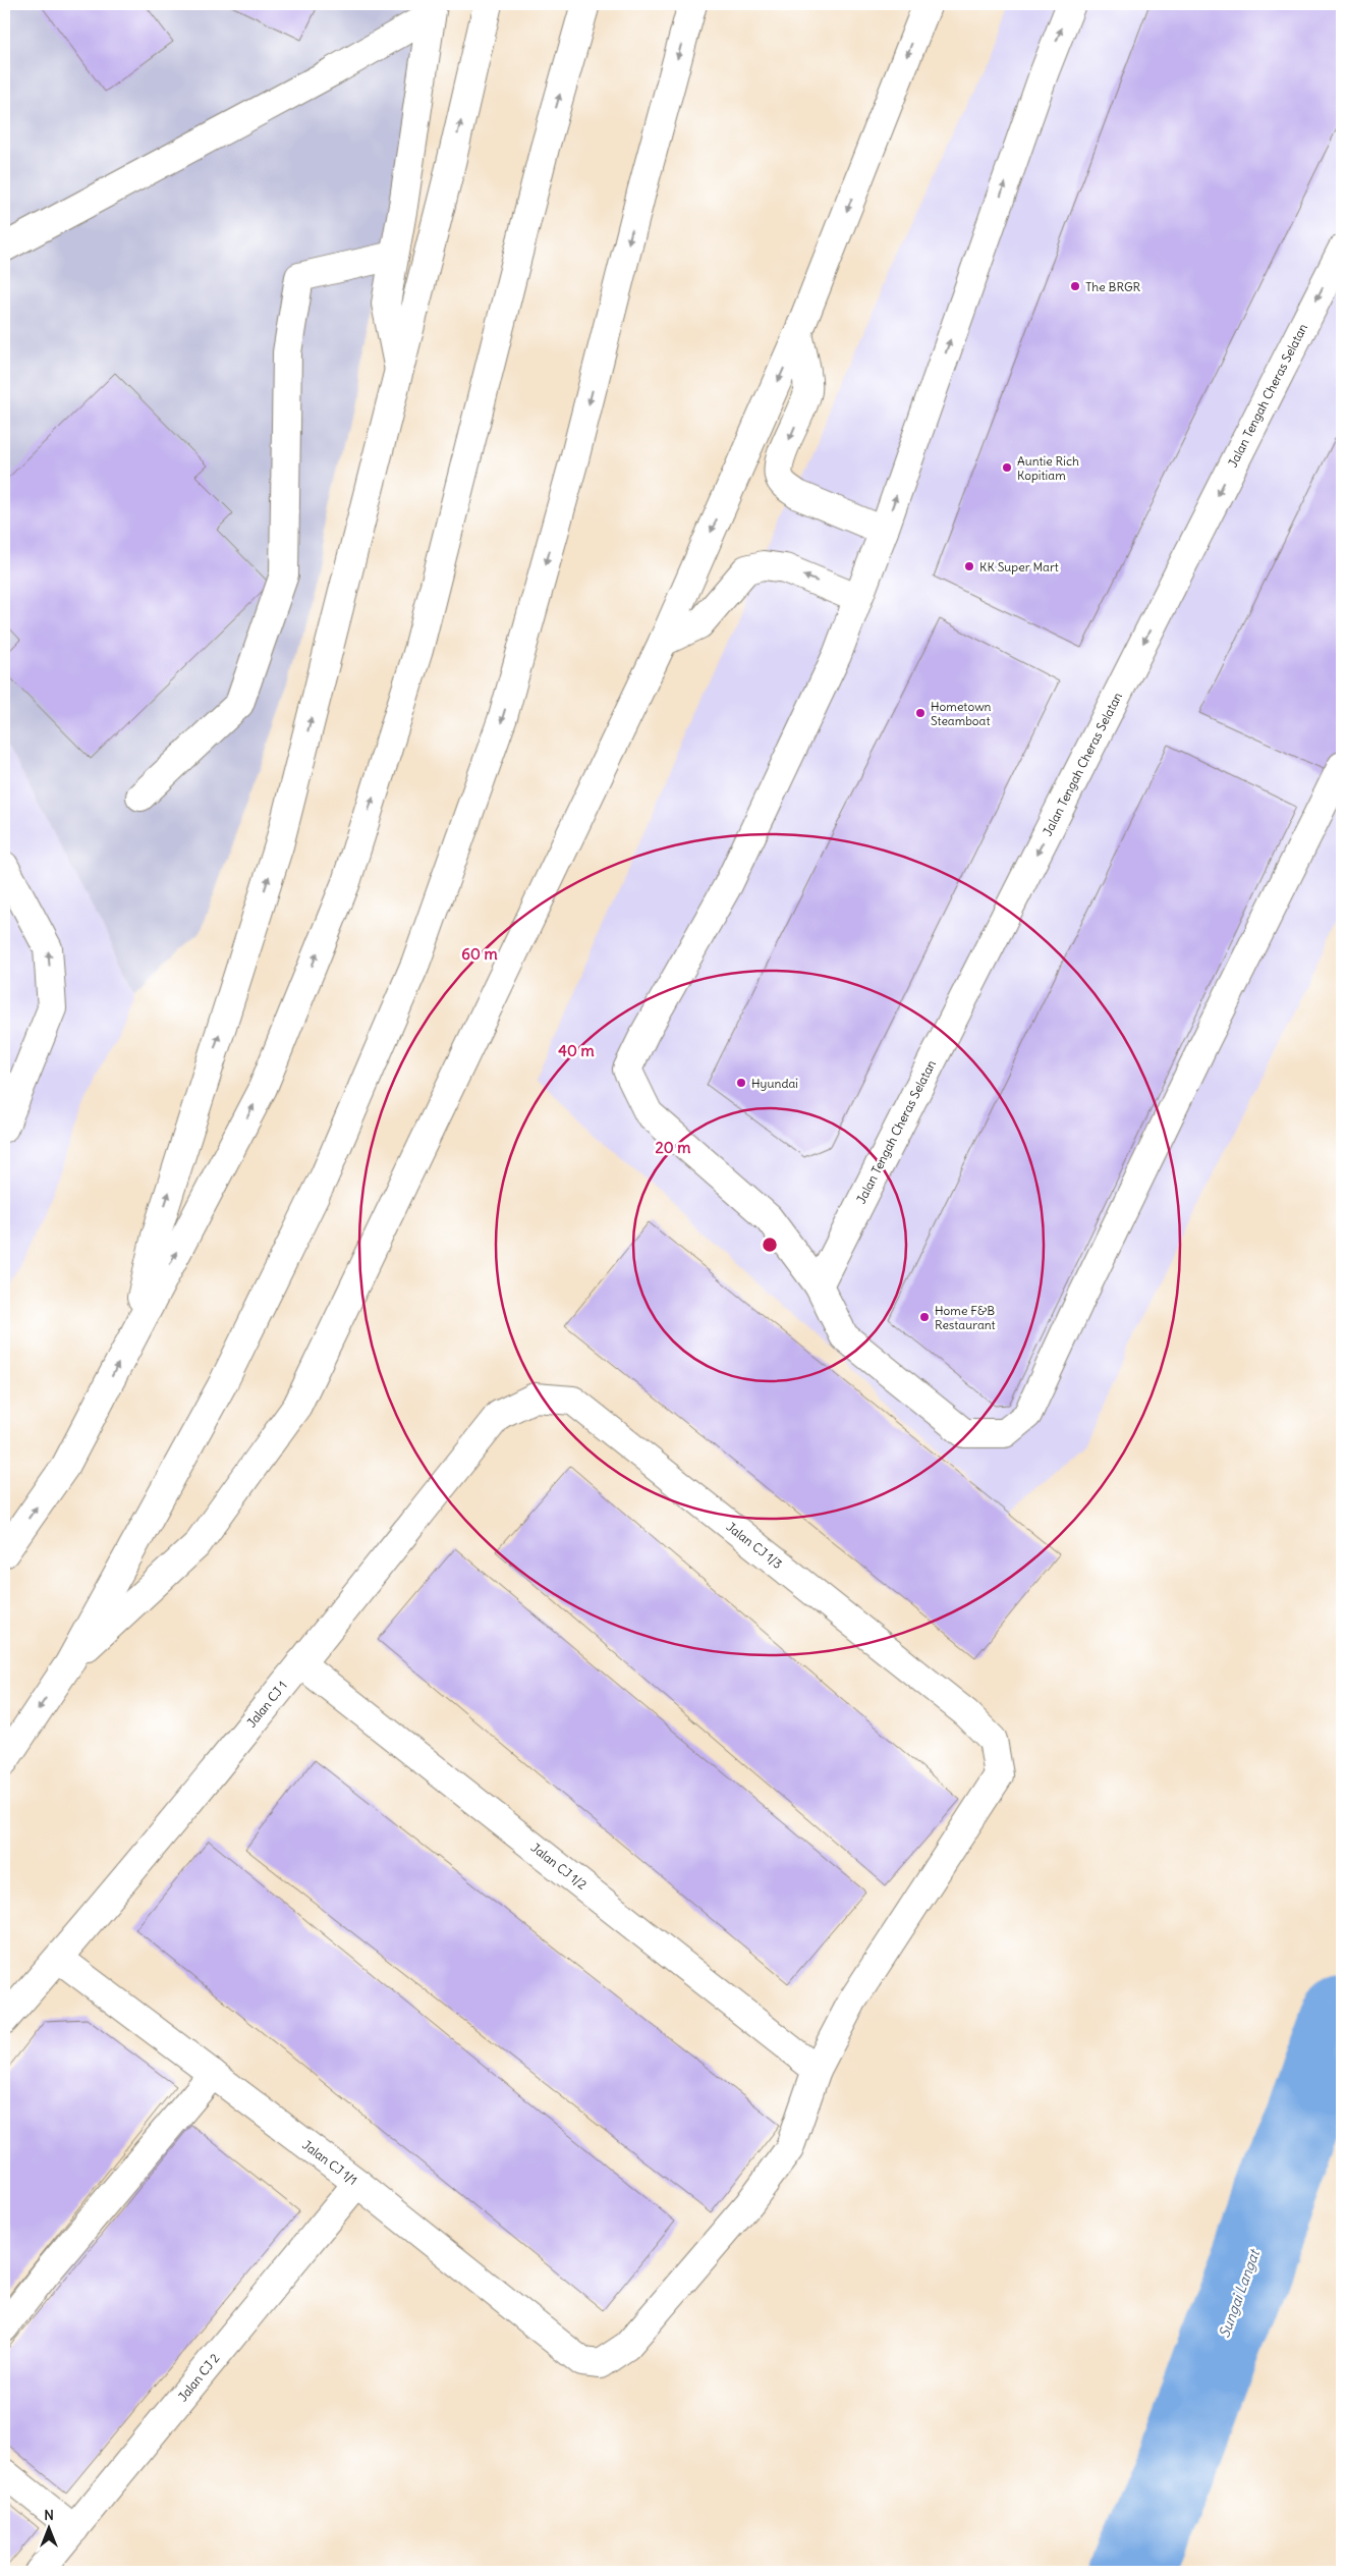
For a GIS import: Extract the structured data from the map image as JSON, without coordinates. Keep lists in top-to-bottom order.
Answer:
{
  "streets": {
    "main road": [
      "Jalan Tengah Cheras Selatan",
      "Jalan CJ 1/3",
      "Jalan CJ 1",
      "Jalan CJ 1/2",
      "Jalan CJ 1/1",
      "Jalan CJ 2"
    ]
  },
  "crossings": [
    ["Jalan CJ 1/3", "Jalan CJ 1"],
    ["Jalan CJ 1/3", "Jalan CJ 1/2"],
    ["Jalan CJ 1/3", "Jalan CJ 1/1"],
    ["Jalan CJ 1", "Jalan CJ 1/2"],
    ["Jalan CJ 1", "Jalan CJ 1/1"],
    ["Jalan CJ 1/1", "Jalan CJ 2"]
  ],
  "one_way": ["Jalan Tengah Cheras Selatan"],
  "water": ["Sungai Langat"],
  "places": [
    "The BRGR",
    "Auntie Rich Kopitiam",
    "KK Super Mart",
    "Hometown Steamboat",
    "Hyundai",
    "Home F&B Restaurant"
  ],
  "north": "top",
  "rings": ["60 m", "40 m", "20 m"]
}
